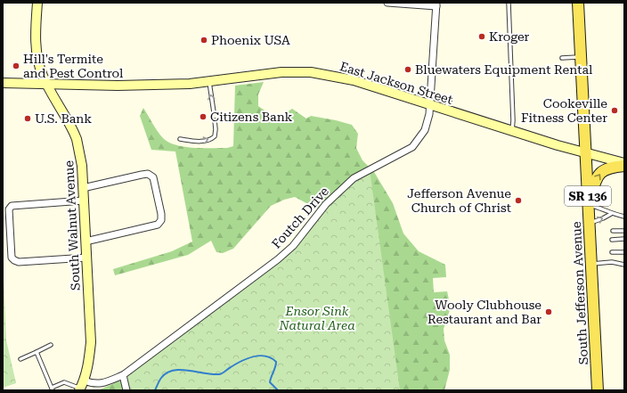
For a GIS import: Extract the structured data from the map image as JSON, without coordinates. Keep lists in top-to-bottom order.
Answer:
{
  "streets": {
    "main road": ["SR 136", "South Jefferson Avenue"],
    "street": ["East Jackson Street", "Foutch Drive", "South Walnut Avenue"]
  },
  "crossings": [
    ["East Jackson Street", "Foutch Drive"],
    ["East Jackson Street", "South Walnut Avenue"],
    ["East Jackson Street", "South Jefferson Avenue"],
    ["Foutch Drive", "South Walnut Avenue"]
  ],
  "parks": ["Ensor Sink Natural Area"],
  "places": [
    "Kroger",
    "Phoenix USA",
    "Hill's Termite and Pest Control",
    "Bluewaters Equipment Rental",
    "Cookeville Fitness Center",
    "Citizens Bank",
    "U.S. Bank",
    "Jefferson Avenue Church of Christ",
    "Wooly Clubhouse Restaurant and Bar"
  ]
}
